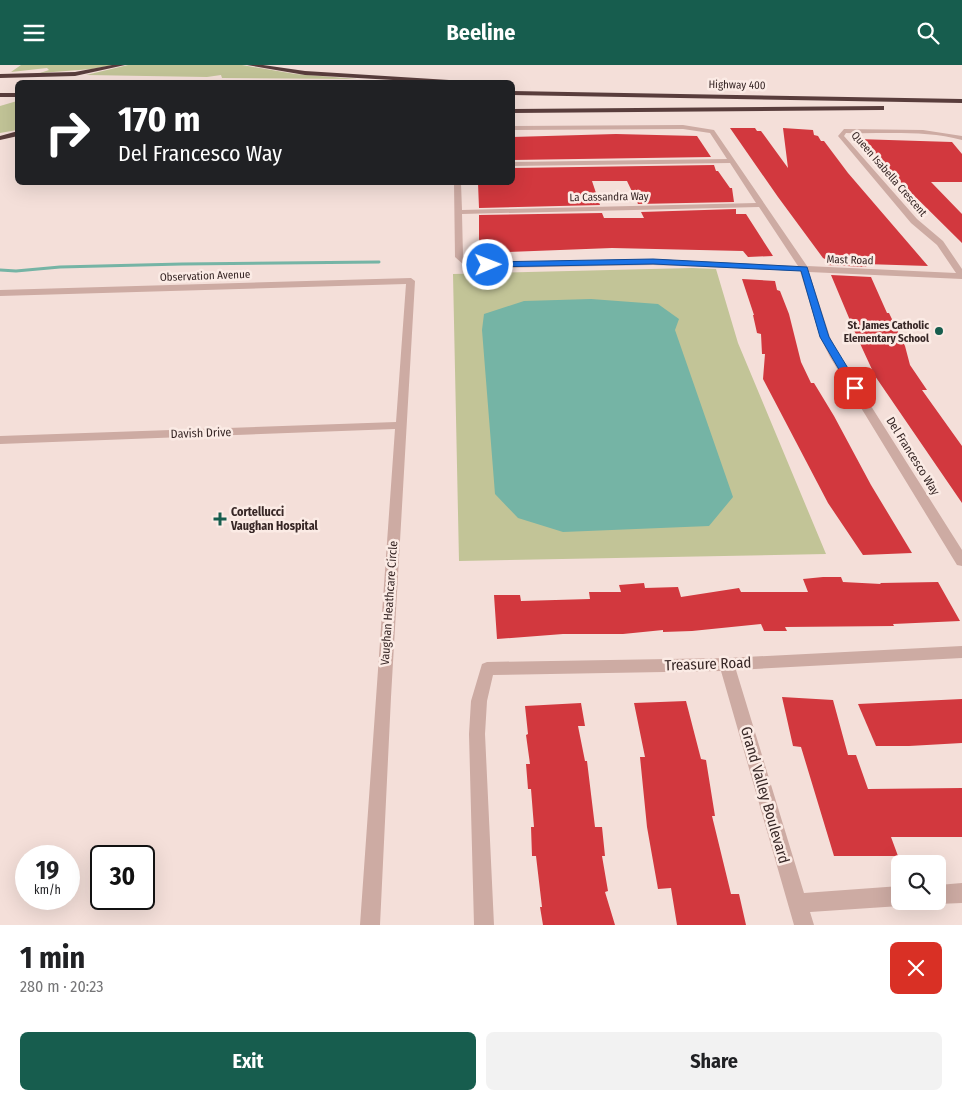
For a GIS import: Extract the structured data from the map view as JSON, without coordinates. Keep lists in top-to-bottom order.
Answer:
{
  "streets": {
    "highway": ["Highway 400"],
    "street": [
      "Queen Isabella Crescent",
      "La Cassandra Way",
      "Mast Road",
      "Observation Avenue",
      "Davish Drive",
      "Del Francesco Way",
      "Vaughan Heathcare Circle",
      "Treasure Road",
      "Grand Valley Boulevard"
    ]
  },
  "crossings": [
    ["Queen Isabella Crescent", "Mast Road"],
    ["La Cassandra Way", "Mast Road"],
    ["La Cassandra Way", "Del Francesco Way"],
    ["Mast Road", "Del Francesco Way"],
    ["Observation Avenue", "Vaughan Heathcare Circle"],
    ["Davish Drive", "Vaughan Heathcare Circle"],
    ["Treasure Road", "Grand Valley Boulevard"]
  ],
  "places": {
    "other": ["St. James Catholic Elementary School"],
    "health": ["Cortellucci Vaughan Hospital"]
  },
  "page": {
    "header": "Beeline",
    "turn": ["170 m", "Del Francesco Way"],
    "speed": "19 km/h",
    "limit": "30",
    "heading": ["1 min", "280 m · 20:23"],
    "buttons": ["Exit", "Share"]
  }
}
